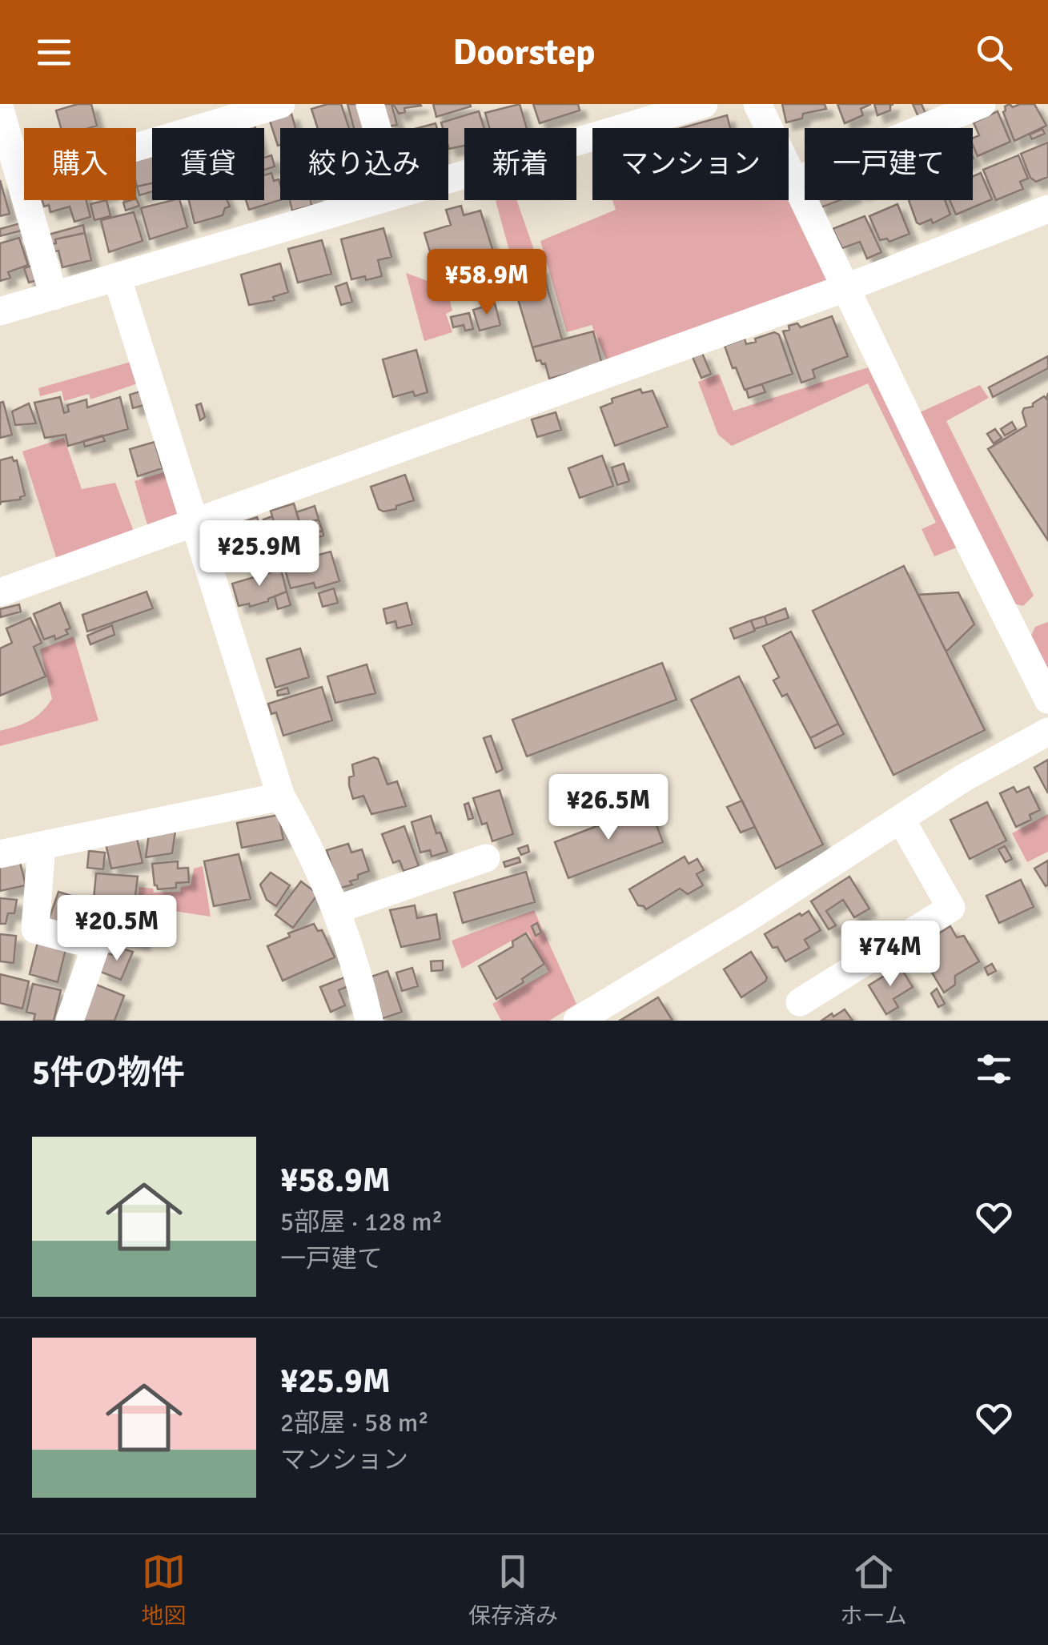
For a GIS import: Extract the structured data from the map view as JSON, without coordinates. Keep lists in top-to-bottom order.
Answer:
{
  "page": {
    "header": "Doorstep",
    "chip": [
      "購入",
      "賃貸",
      "絞り込み",
      "新着",
      "マンション",
      "一戸建て"
    ],
    "price": [
      "¥58.9M",
      "¥25.9M",
      "¥26.5M",
      "¥20.5M",
      "¥74M"
    ],
    "heading": "5件の物件",
    "list": [
      {
        "name": "¥58.9M",
        "note": "5部屋 · 128 m² · 一戸建て"
      },
      {
        "name": "¥25.9M",
        "note": "2部屋 · 58 m² · マンション"
      }
    ],
    "tabs": ["地図", "保存済み", "ホーム"]
  }
}
